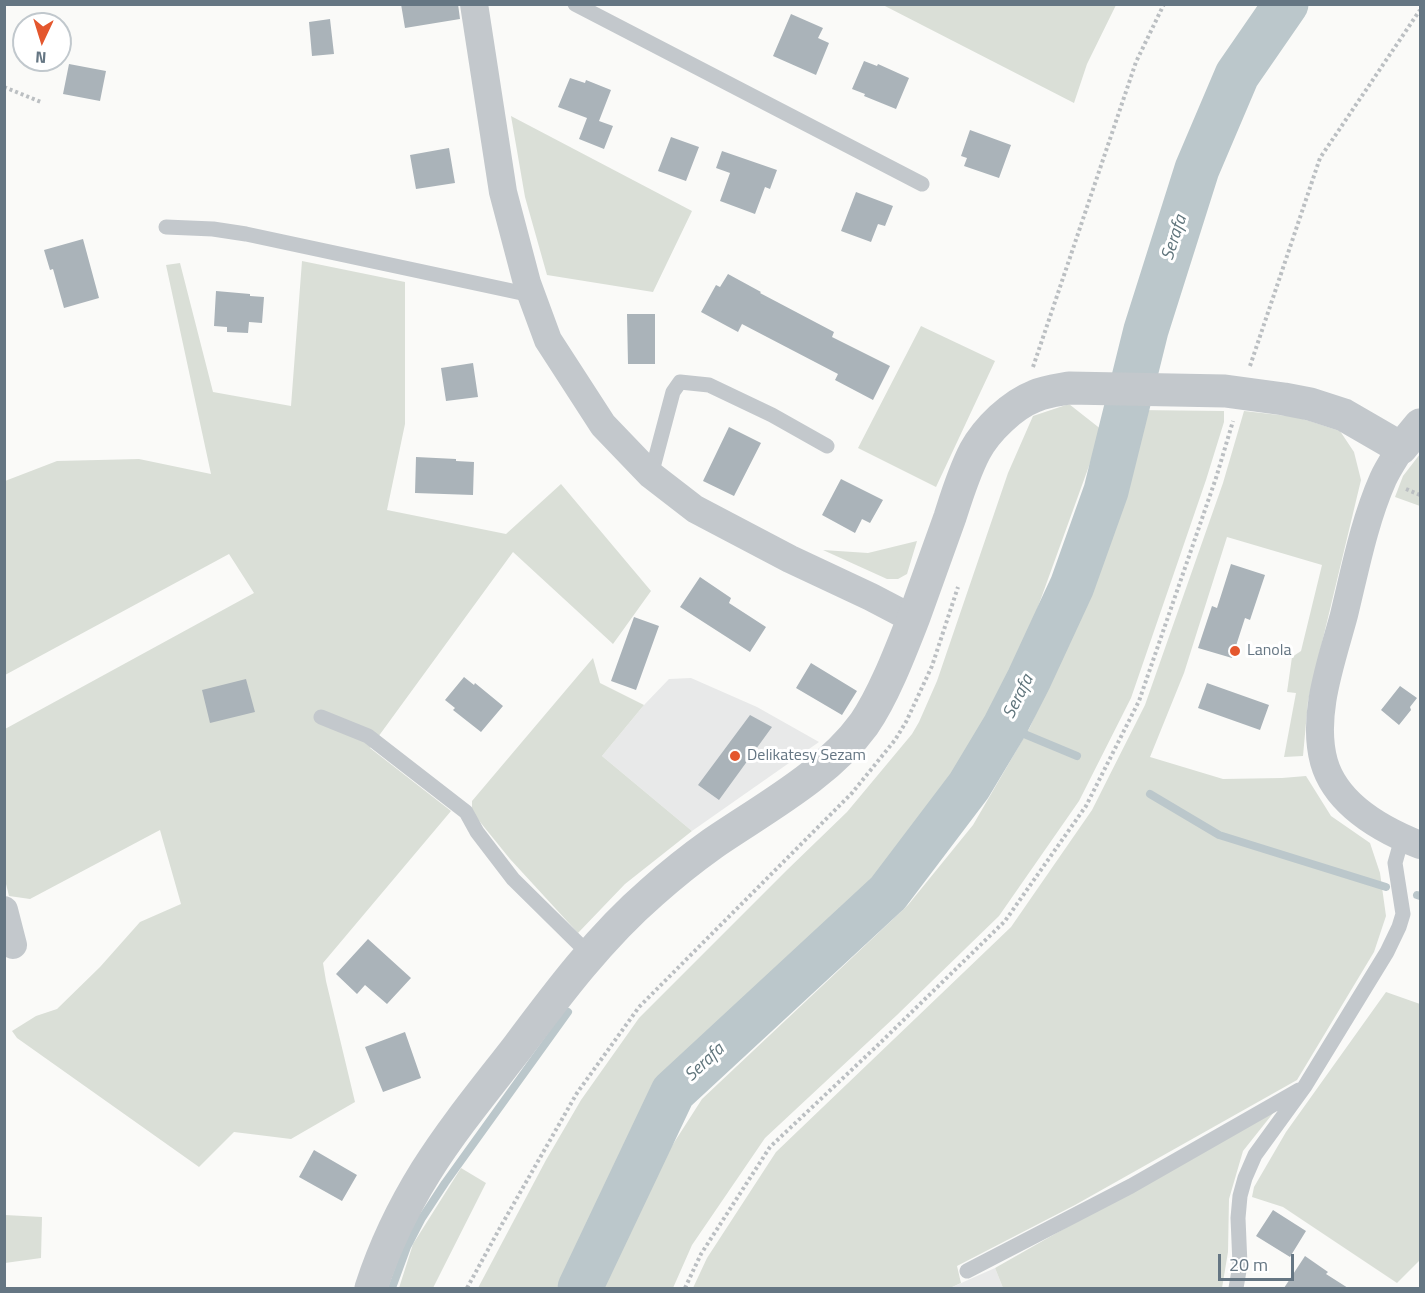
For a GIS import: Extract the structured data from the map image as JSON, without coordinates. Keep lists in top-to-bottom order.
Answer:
{
  "water": ["Serafa"],
  "places": ["Lanola", "Delikatesy Sezam"],
  "scale_bar": "20 m",
  "north": "bottom"
}
